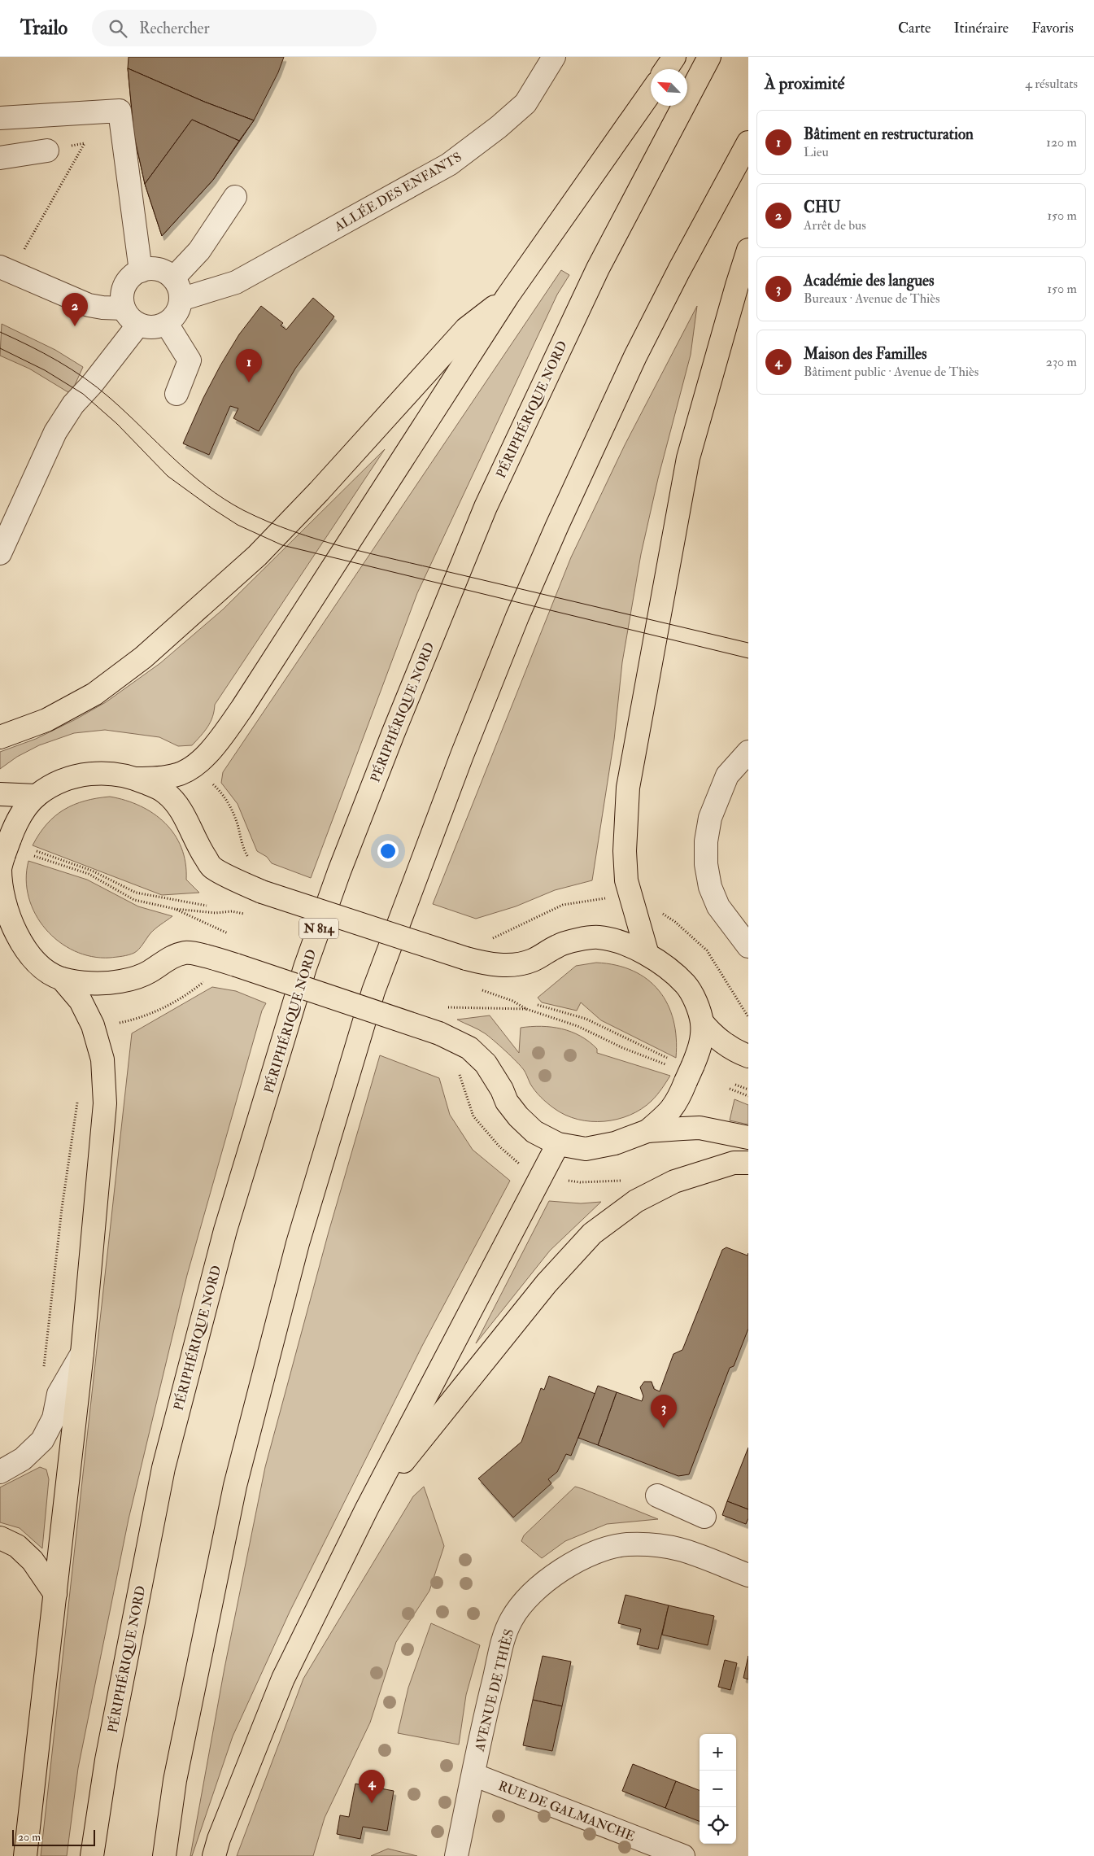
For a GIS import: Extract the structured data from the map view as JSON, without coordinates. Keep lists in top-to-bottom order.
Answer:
{
  "streets": {
    "main road": ["PÉRIPHÉRIQUE NORD", "N 814"],
    "street": ["ALLÉE DES ENFANTS", "AVENUE DE THIÈS", "RUE DE GALMANCHE"]
  },
  "crossings": [
    ["AVENUE DE THIÈS", "RUE DE GALMANCHE"]
  ],
  "scale_bar": "20 m",
  "north": "top left",
  "page": {
    "header": "Trailo",
    "search": "Rechercher",
    "nav": ["Carte", "Itinéraire", "Favoris"],
    "heading": ["À proximité", "4 résultats"],
    "list": [
      {
        "mark": "1",
        "name": "Bâtiment en restructuration",
        "note": "Lieu",
        "value": "120 m"
      },
      {
        "mark": "2",
        "name": "CHU",
        "note": "Arrêt de bus",
        "value": "150 m"
      },
      {
        "mark": "3",
        "name": "Académie des langues",
        "note": "Bureaux · Avenue de Thiès",
        "value": "150 m"
      },
      {
        "mark": "4",
        "name": "Maison des Familles",
        "note": "Bâtiment public · Avenue de Thiès",
        "value": "230 m"
      }
    ],
    "pins": [
      "2",
      "1",
      "3",
      "4"
    ],
    "map_buttons": ["+", "−"],
    "scale": "20 m"
  }
}
